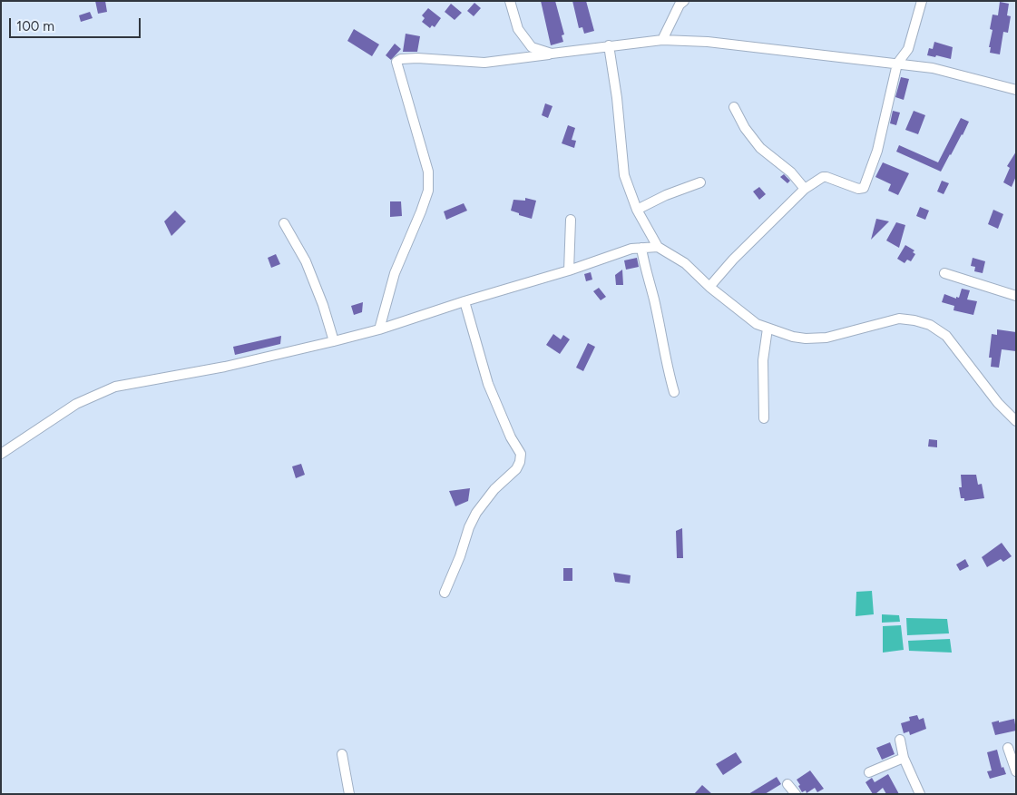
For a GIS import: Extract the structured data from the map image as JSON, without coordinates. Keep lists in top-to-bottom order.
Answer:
{
  "scale_bar": "100 m"
}
